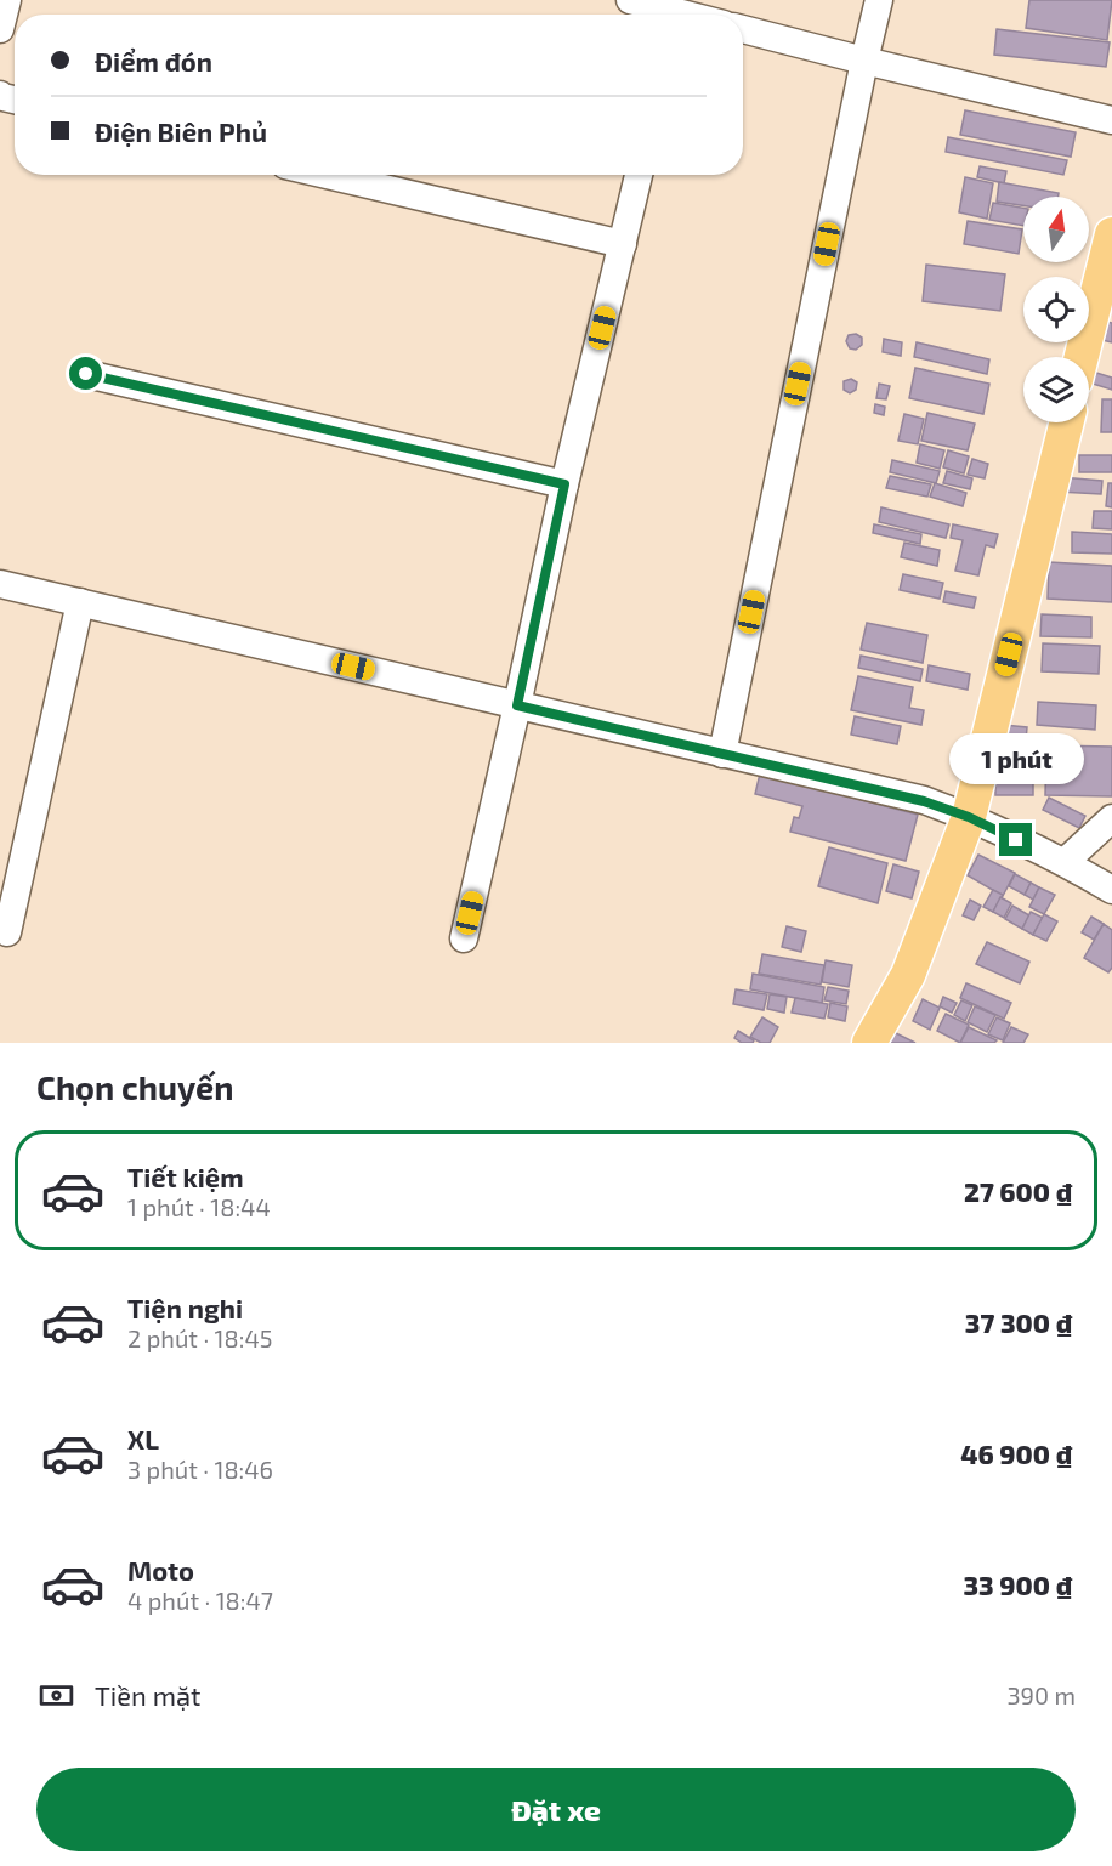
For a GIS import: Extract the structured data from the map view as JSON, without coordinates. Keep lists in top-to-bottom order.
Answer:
{
  "north": "top",
  "page": {
    "banner": ["Điểm đón", "Điện Biên Phủ"],
    "bubble": "1 phút",
    "heading": "Chọn chuyến",
    "list": [
      {
        "name": "Tiết kiệm",
        "note": "1 phút · 18:44",
        "value": "27 600 ₫"
      },
      {
        "name": "Tiện nghi",
        "note": "2 phút · 18:45",
        "value": "37 300 ₫"
      },
      {
        "name": "XL",
        "note": "3 phút · 18:46",
        "value": "46 900 ₫"
      },
      {
        "name": "Moto",
        "note": "4 phút · 18:47",
        "value": "33 900 ₫"
      }
    ],
    "pay": ["Tiền mặt", "390 m"],
    "buttons": "Đặt xe"
  }
}
